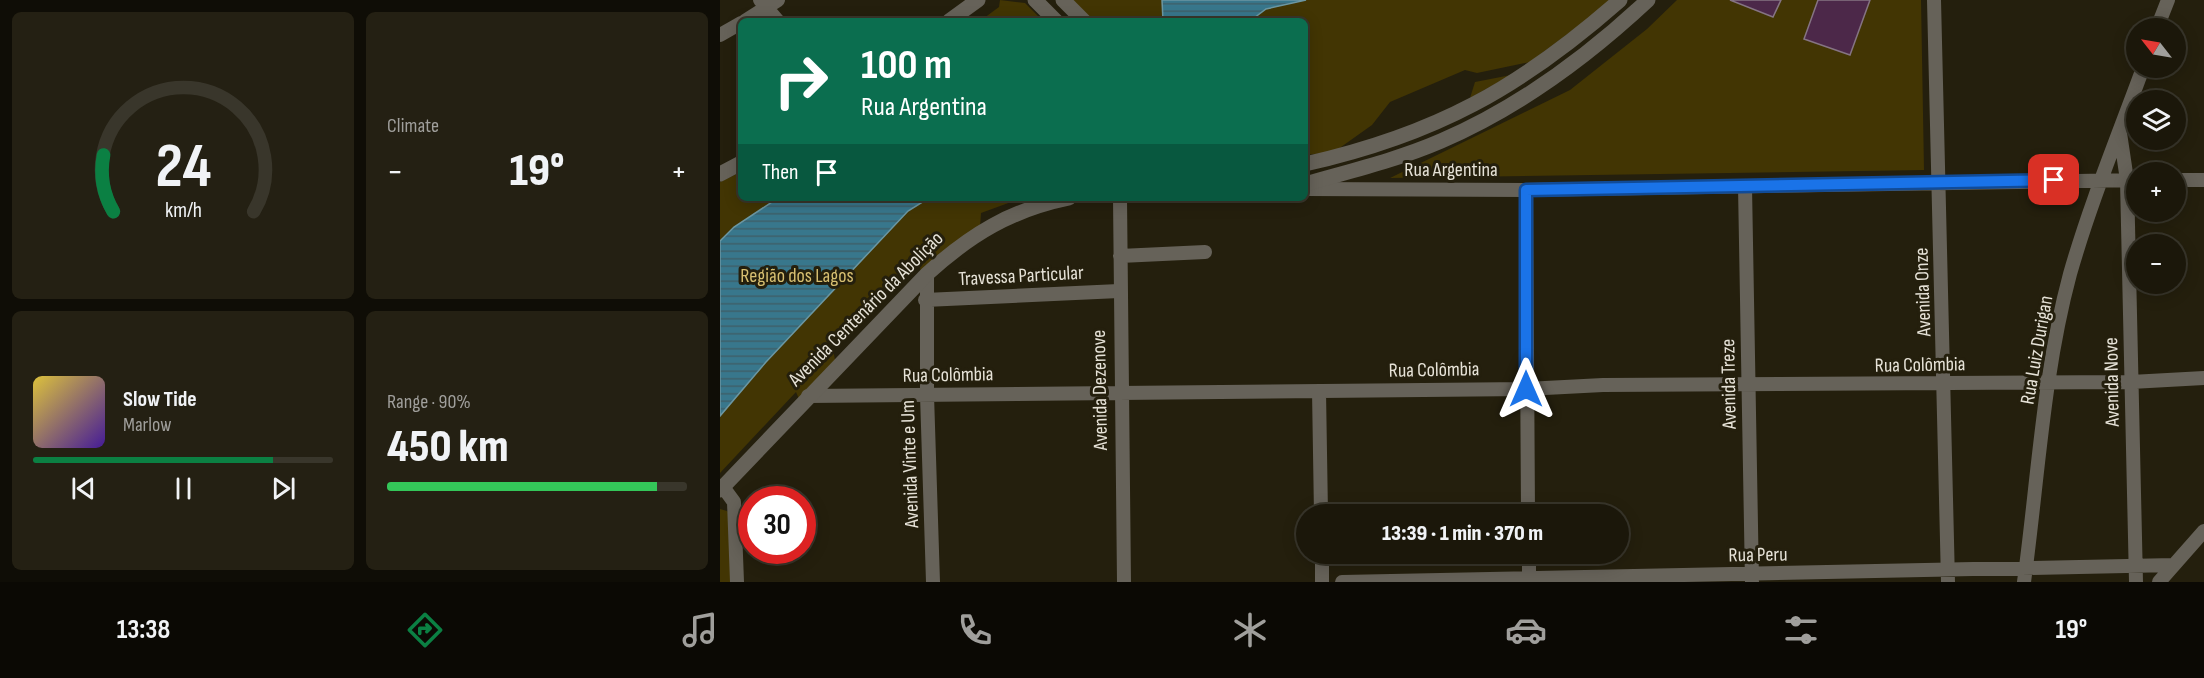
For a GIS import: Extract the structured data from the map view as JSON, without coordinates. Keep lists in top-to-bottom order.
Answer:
{
  "streets": {
    "street": [
      "Rua Argentina",
      "Travessa Particular",
      "Avenida Onze",
      "Avenida Centenário da Abolição",
      "Rua Luiz Durigan",
      "Rua Colômbia",
      "Avenida Nove",
      "Avenida Treze",
      "Avenida Dezenove",
      "Avenida Vinte e Um",
      "Rua Peru"
    ]
  },
  "crossings": [
    ["Rua Argentina", "Avenida Onze"],
    ["Rua Argentina", "Rua Luiz Durigan"],
    ["Rua Argentina", "Avenida Treze"],
    ["Travessa Particular", "Avenida Dezenove"],
    ["Travessa Particular", "Avenida Vinte e Um"],
    ["Avenida Onze", "Rua Colômbia"],
    ["Avenida Onze", "Rua Peru"],
    ["Avenida Centenário da Abolição", "Rua Colômbia"],
    ["Avenida Centenário da Abolição", "Avenida Vinte e Um"],
    ["Rua Luiz Durigan", "Rua Colômbia"],
    ["Rua Luiz Durigan", "Rua Peru"],
    ["Rua Colômbia", "Avenida Nove"],
    ["Rua Colômbia", "Avenida Treze"],
    ["Rua Colômbia", "Avenida Dezenove"],
    ["Rua Colômbia", "Avenida Vinte e Um"],
    ["Avenida Nove", "Rua Peru"],
    ["Avenida Treze", "Rua Peru"]
  ],
  "parks": ["Região dos Lagos"],
  "north": "top left",
  "page": {
    "tile": [
      "Climate",
      ["Range · 90%", "450 km"]
    ],
    "map_buttons": ["+", "−"],
    "turn": ["100 m", "Rua Argentina"],
    "then": "Then",
    "heat": ["−", "19°", "+"],
    "song": ["Slow Tide", "Marlow"],
    "limit": "30",
    "trip": "13:39 · 1 min · 370 m",
    "tabs": ["13:38", "19°"],
    "gauge": ["24", "km/h"]
  }
}
